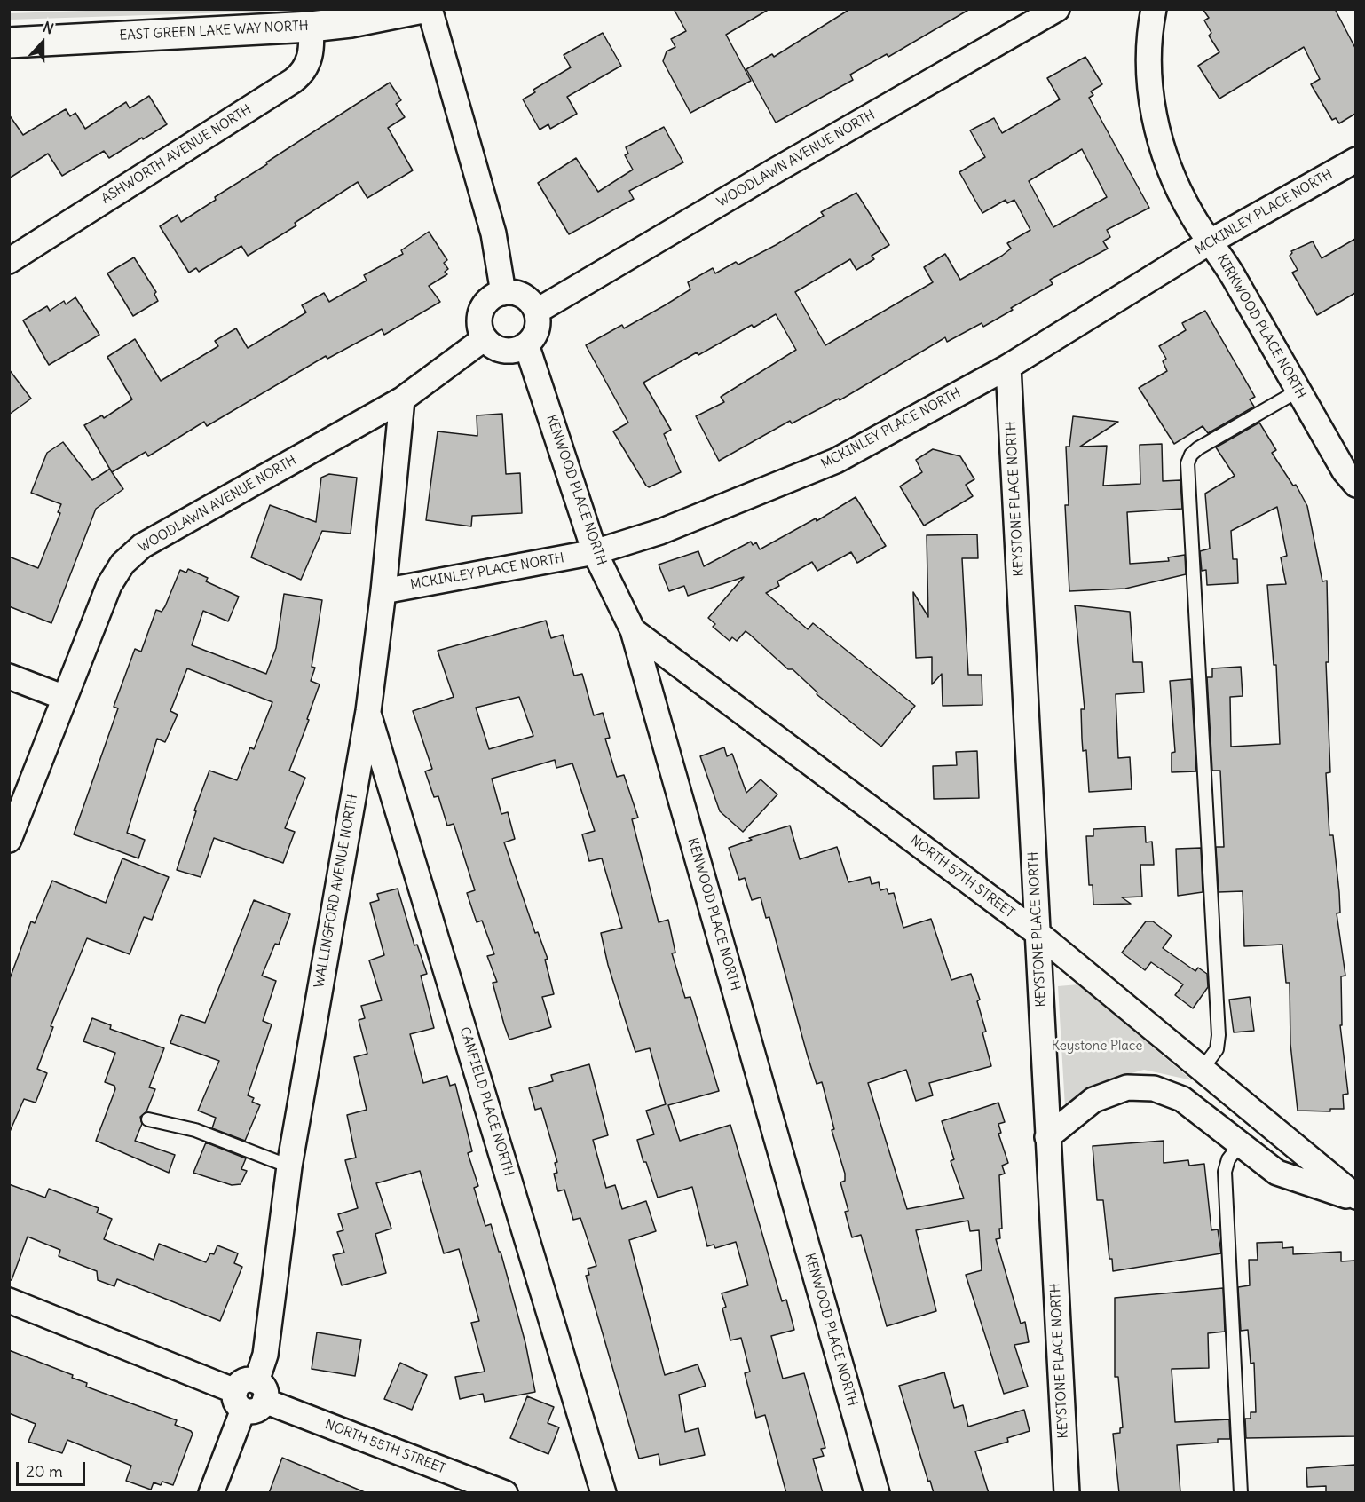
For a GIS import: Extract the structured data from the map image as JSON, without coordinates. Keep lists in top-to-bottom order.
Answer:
{
  "streets": {
    "main road": ["EAST GREEN LAKE WAY NORTH"],
    "street": [
      "ASHWORTH AVENUE NORTH",
      "WOODLAWN AVENUE NORTH",
      "MCKINLEY PLACE NORTH",
      "KIRKWOOD PLACE NORTH",
      "KENWOOD PLACE NORTH",
      "KEYSTONE PLACE NORTH",
      "NORTH 57TH STREET",
      "WALLINGFORD AVENUE NORTH",
      "CANFIELD PLACE NORTH",
      "NORTH 55TH STREET"
    ]
  },
  "crossings": [
    ["EAST GREEN LAKE WAY NORTH", "ASHWORTH AVENUE NORTH"],
    ["WOODLAWN AVENUE NORTH", "KENWOOD PLACE NORTH"],
    ["WOODLAWN AVENUE NORTH", "WALLINGFORD AVENUE NORTH"],
    ["MCKINLEY PLACE NORTH", "KIRKWOOD PLACE NORTH"],
    ["MCKINLEY PLACE NORTH", "KENWOOD PLACE NORTH"],
    ["MCKINLEY PLACE NORTH", "KEYSTONE PLACE NORTH"],
    ["MCKINLEY PLACE NORTH", "WALLINGFORD AVENUE NORTH"],
    ["KENWOOD PLACE NORTH", "NORTH 57TH STREET"],
    ["KEYSTONE PLACE NORTH", "NORTH 57TH STREET"],
    ["WALLINGFORD AVENUE NORTH", "CANFIELD PLACE NORTH"],
    ["WALLINGFORD AVENUE NORTH", "NORTH 55TH STREET"]
  ],
  "parks": ["Keystone Place"],
  "scale_bar": "20 m",
  "north": "top"
}
